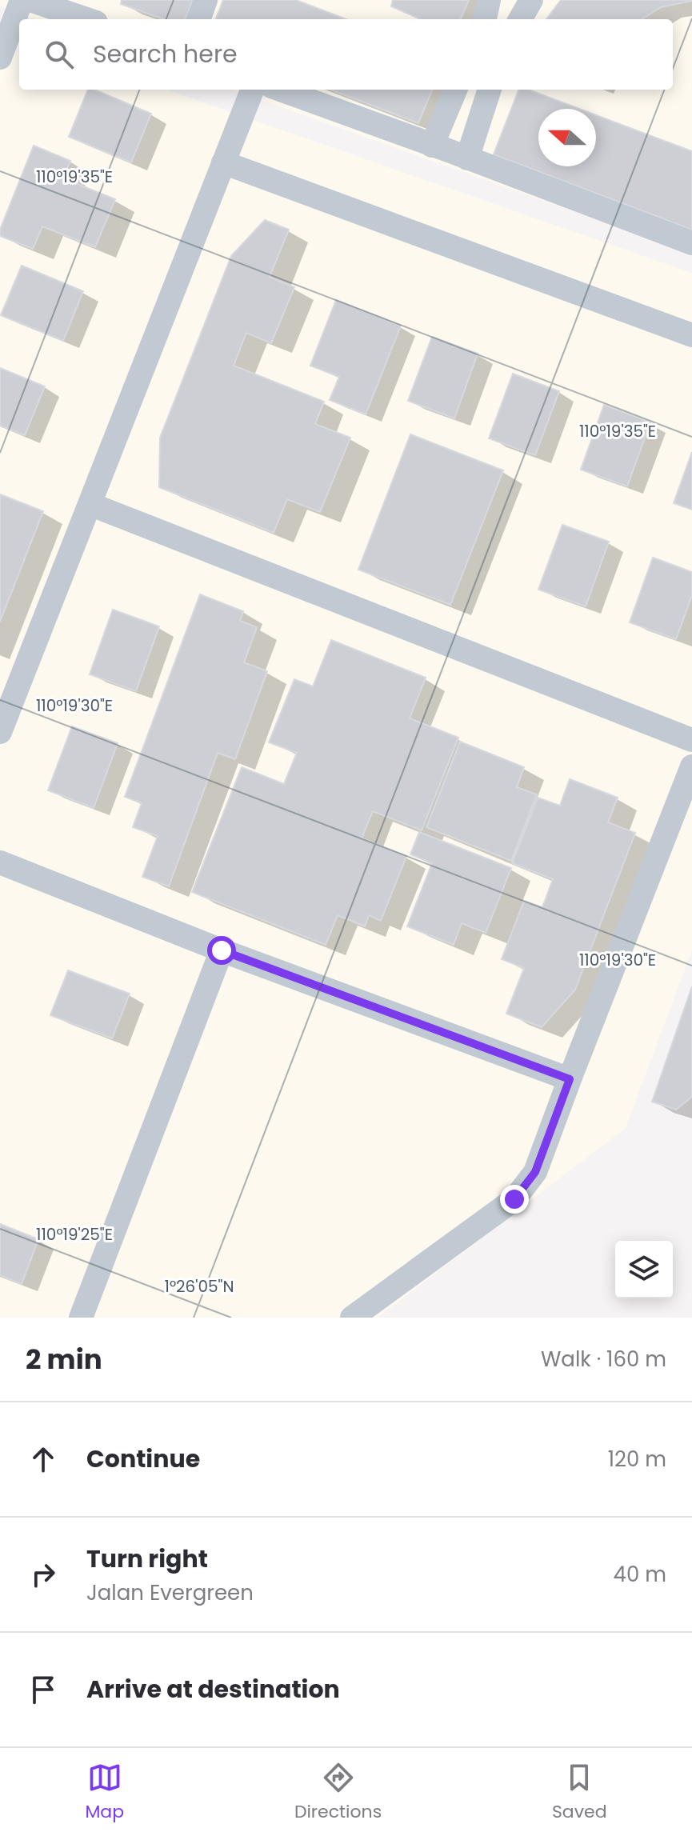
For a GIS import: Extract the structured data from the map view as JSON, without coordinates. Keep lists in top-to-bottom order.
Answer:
{
  "north": "left",
  "page": {
    "search": "Search here",
    "heading": ["2 min", "Walk · 160 m"],
    "list": [
      ["Continue", "120 m"],
      ["Turn right", "Jalan Evergreen", "40 m"],
      "Arrive at destination"
    ],
    "nav": ["Map", "Directions", "Saved"]
  },
  "coordinates": [
    "110°19'35\"E",
    "110°19'30\"E",
    "110°19'25\"E",
    "1°26'05\"N"
  ]
}
